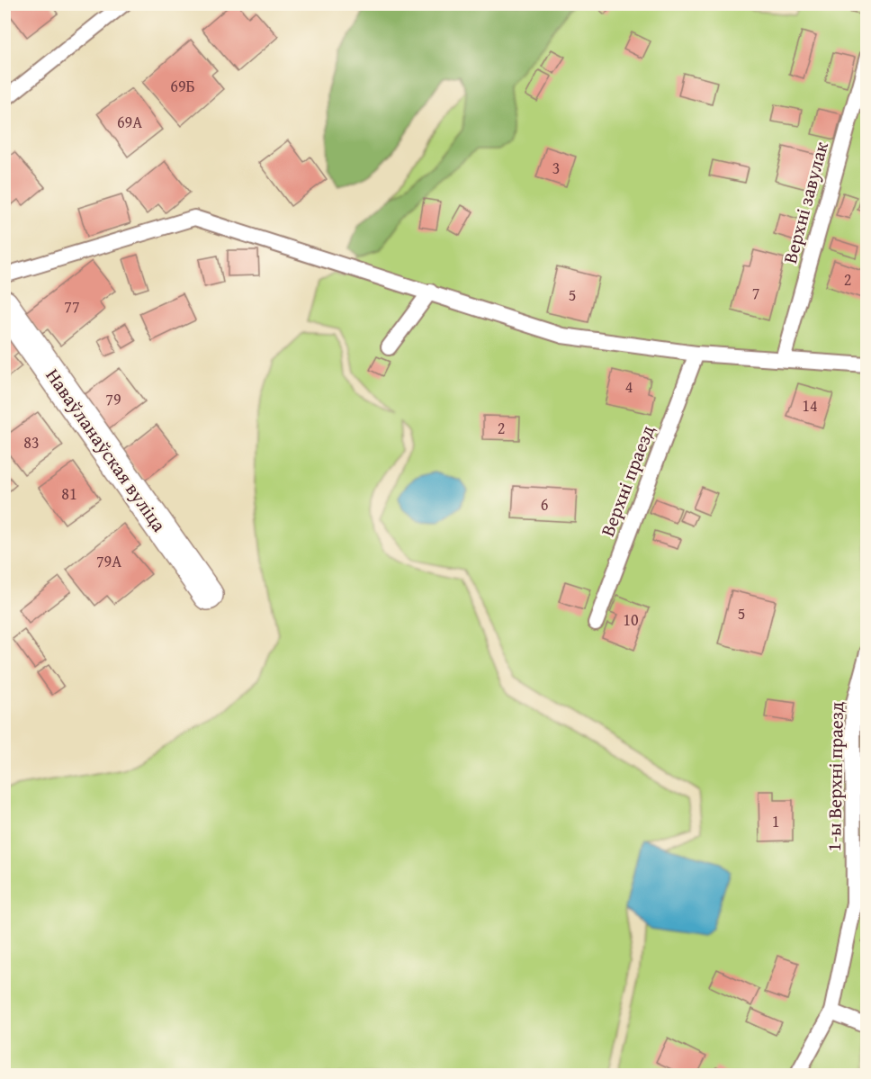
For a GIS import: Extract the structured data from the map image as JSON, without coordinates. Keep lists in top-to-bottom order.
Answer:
{
  "streets": {
    "street": ["Наваўланаўская вуліца"],
    "lane": ["Верхні завулак", "Верхні праезд", "1-ы Верхні праезд"]
  },
  "house_numbers": [
    "69Б",
    "69А",
    "3",
    "2",
    "7",
    "5",
    "77",
    "4",
    "79",
    "14",
    "2",
    "83",
    "81",
    "6",
    "79А",
    "5",
    "10",
    "1"
  ]
}
